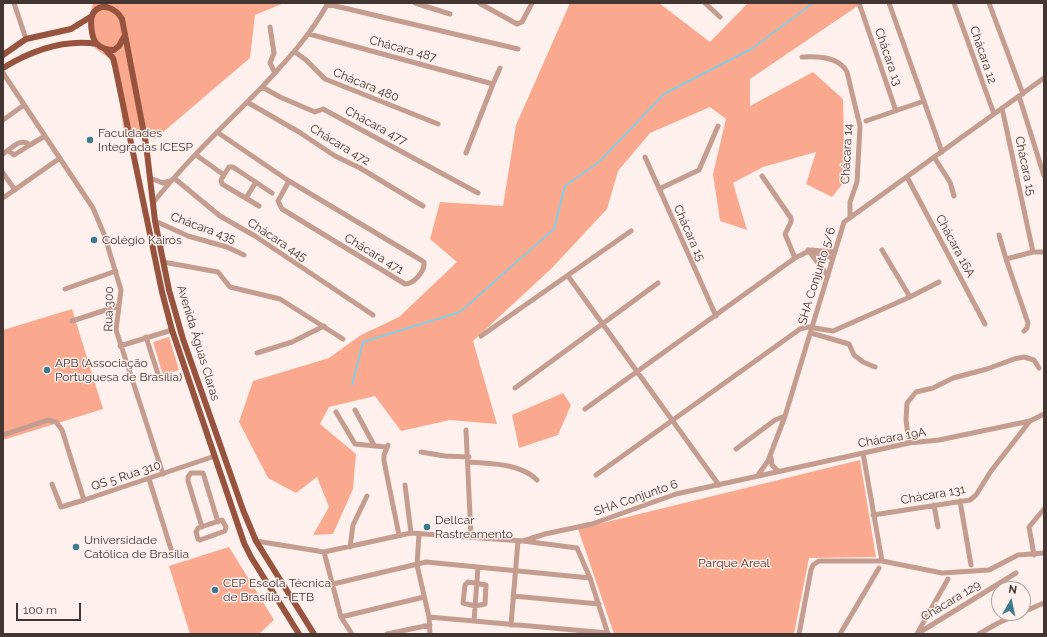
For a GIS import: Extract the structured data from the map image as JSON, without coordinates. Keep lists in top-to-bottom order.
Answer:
{
  "streets": {
    "main road": ["Avenida Águas Claras"],
    "street": [
      "Chácara 487",
      "Chácara 12",
      "Chácara 13",
      "Chácara 480",
      "Chácara 477",
      "Chácara 472",
      "Chácara 14",
      "Chácara 15",
      "Chácara 435",
      "Chácara 445",
      "Chácara 16A",
      "Chácara 471",
      "SHA Conjunto 5/6",
      "Rua 300",
      "Chácara 19A",
      "QS 5 Rua 310",
      "Chácara 131",
      "SHA Conjunto 6",
      "Chácara 129"
    ]
  },
  "crossings": [
    ["Chácara 12", "SHA Conjunto 5/6"],
    ["Chácara 13", "SHA Conjunto 5/6"],
    ["Chácara 14", "SHA Conjunto 5/6"],
    ["Chácara 15", "SHA Conjunto 5/6"],
    ["Chácara 435", "Avenida Águas Claras"],
    ["Chácara 16A", "SHA Conjunto 5/6"],
    ["SHA Conjunto 5/6", "Chácara 19A"],
    ["SHA Conjunto 5/6", "SHA Conjunto 6"],
    ["Rua 300", "QS 5 Rua 310"],
    ["Avenida Águas Claras", "QS 5 Rua 310"],
    ["Chácara 19A", "Chácara 131"],
    ["Chácara 19A", "SHA Conjunto 6"]
  ],
  "parks": ["Parque Areal"],
  "places": [
    "Faculdades Integradas ICESP",
    "Colégio Kairós",
    "APB (Associação Portuguesa de Brasília)",
    "Dellcar Rastreamento",
    "Universidade Católica de Brasília",
    "CEP Escola Técnica de Brasília - ETB"
  ],
  "scale_bar": "100 m",
  "north": "top"
}
